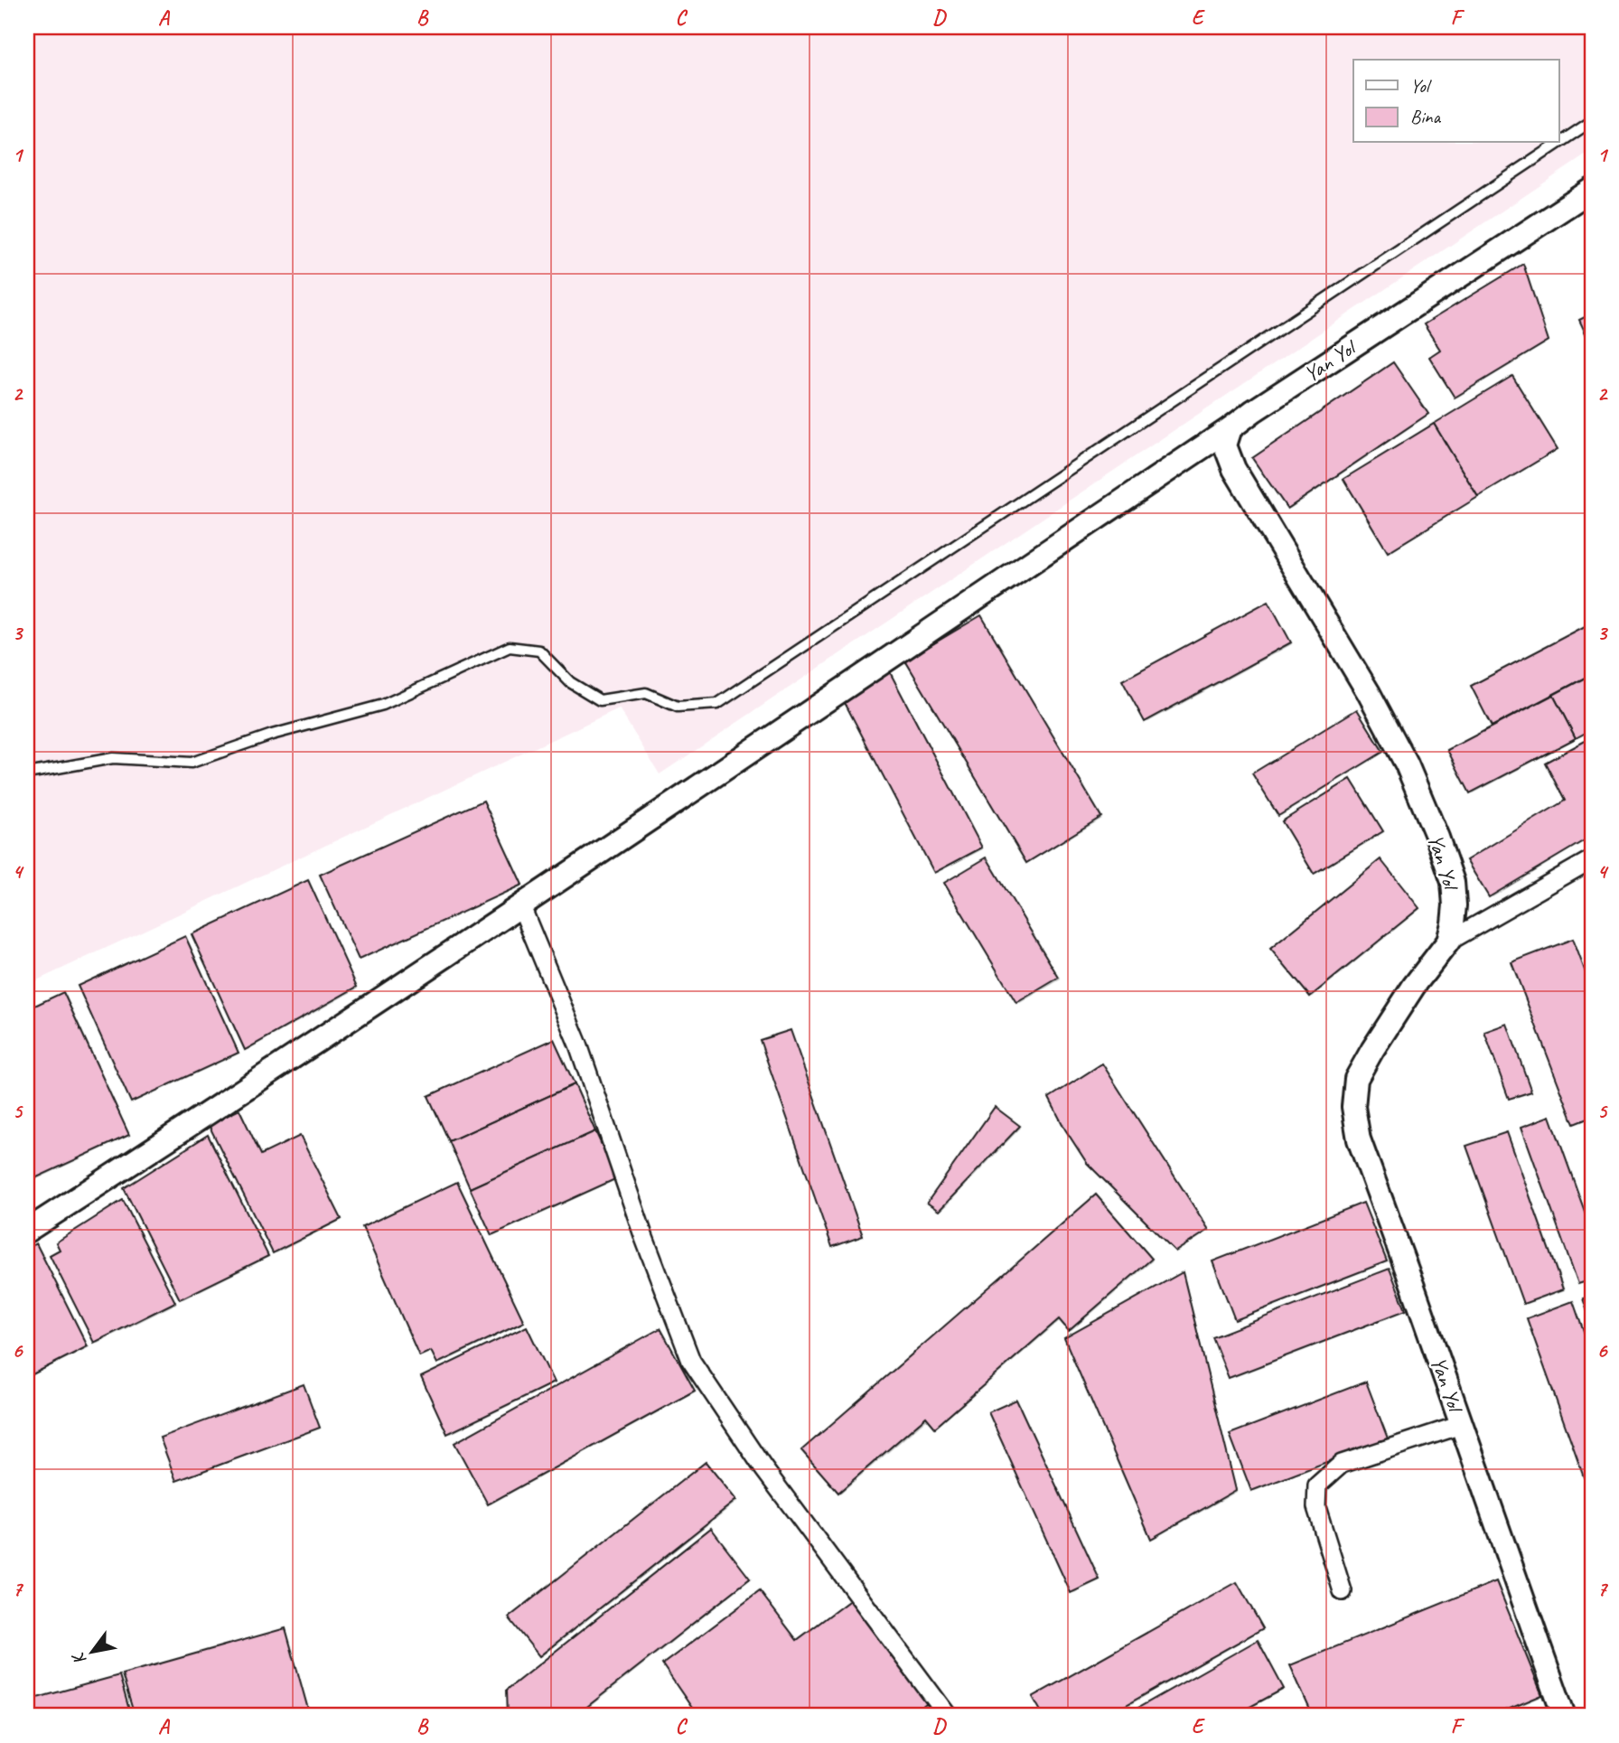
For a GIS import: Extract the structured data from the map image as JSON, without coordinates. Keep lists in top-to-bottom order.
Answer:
{
  "streets": {
    "street": ["Yan Yol"]
  },
  "legend": ["Yol", "Bina"],
  "north": "bottom left",
  "grid": {
    "columns": [
      "A",
      "B",
      "C",
      "D",
      "E",
      "F"
    ],
    "rows": [
      "1",
      "2",
      "3",
      "4",
      "5",
      "6",
      "7"
    ]
  }
}
